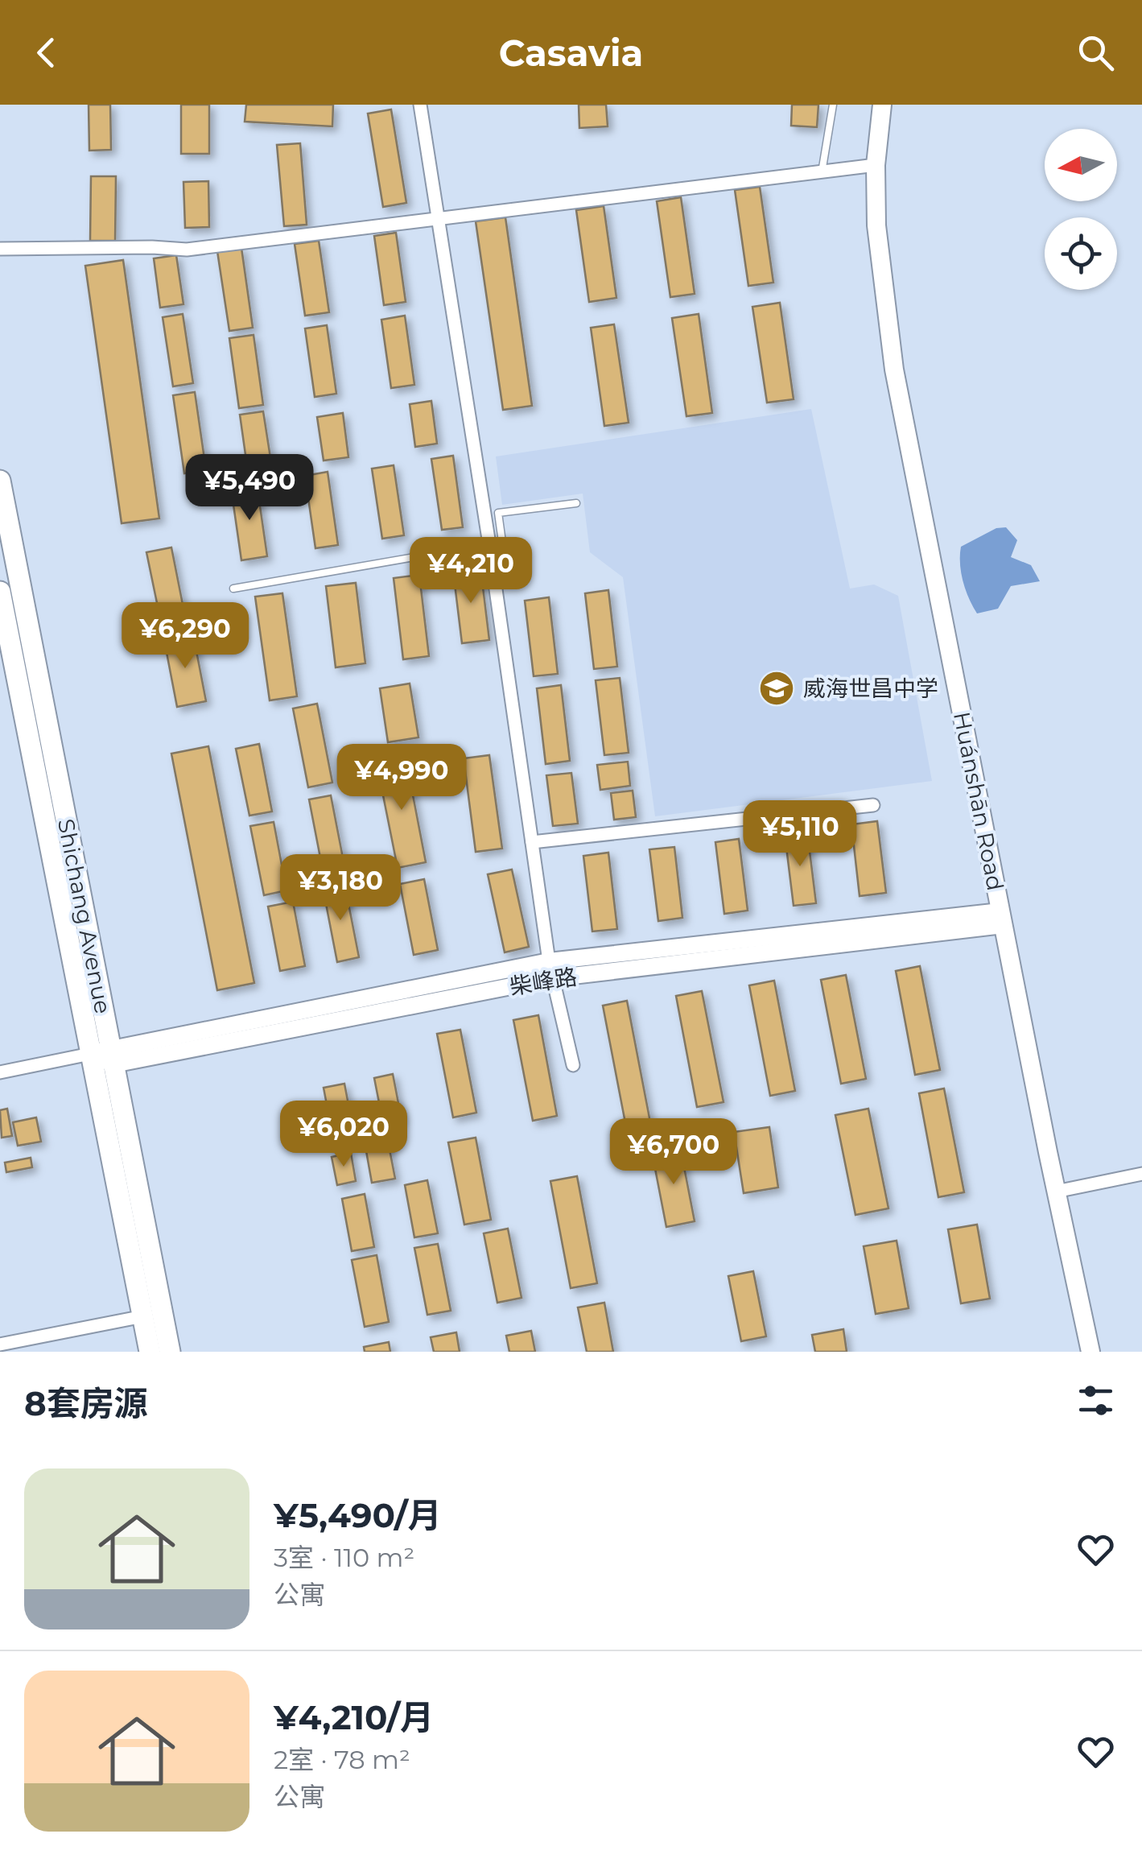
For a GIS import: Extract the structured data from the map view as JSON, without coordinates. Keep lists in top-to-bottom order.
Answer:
{
  "streets": {
    "main road": ["Huánshān Road", "Shichang Avenue"],
    "street": ["柴峰路"]
  },
  "crossings": [
    ["Huánshān Road", "柴峰路"],
    ["Shichang Avenue", "柴峰路"]
  ],
  "places": {
    "school or university": ["威海世昌中学"]
  },
  "north": "left",
  "page": {
    "header": "Casavia",
    "price": [
      "¥5,490",
      "¥4,210",
      "¥6,290",
      "¥4,990",
      "¥5,110",
      "¥3,180",
      "¥6,020",
      "¥6,700"
    ],
    "heading": "8套房源",
    "list": [
      {
        "name": "¥5,490/月",
        "note": "3室 · 110 m² · 公寓"
      },
      {
        "name": "¥4,210/月",
        "note": "2室 · 78 m² · 公寓"
      }
    ]
  }
}
